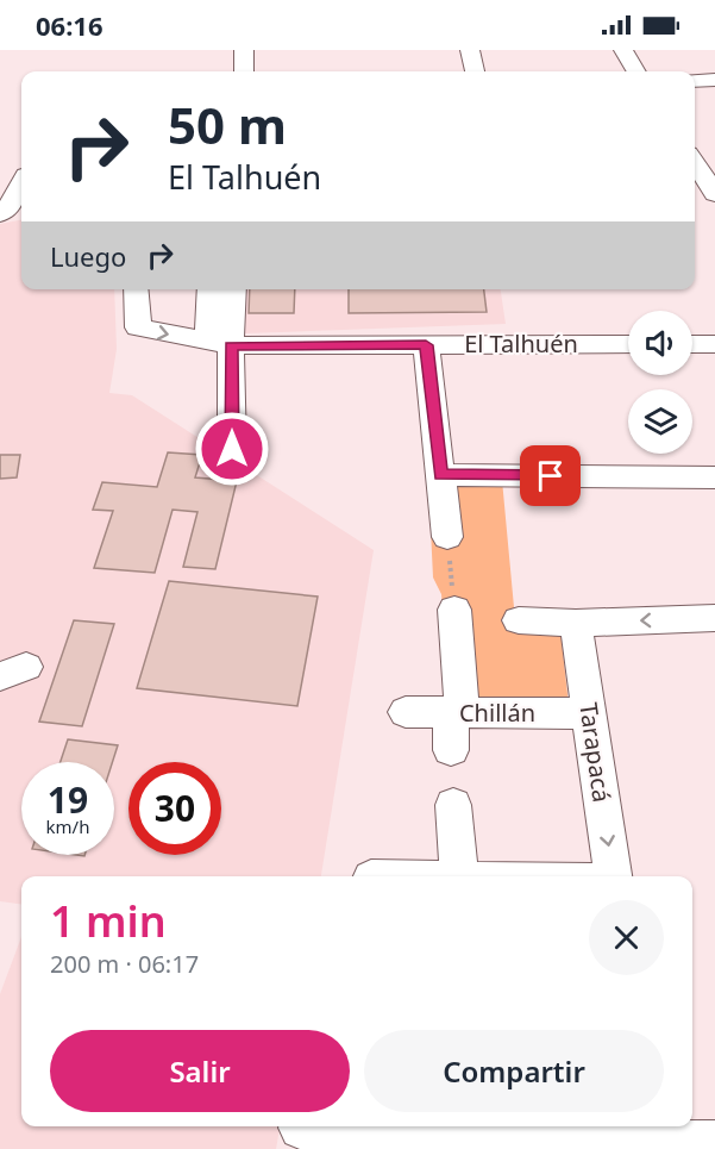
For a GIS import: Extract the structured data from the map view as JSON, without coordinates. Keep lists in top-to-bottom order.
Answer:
{
  "streets": {
    "street": ["El Talhuén", "Chillán", "Tarapacá"]
  },
  "crossings": [
    ["Chillán", "Tarapacá"]
  ],
  "page": {
    "status": "06:16",
    "turn": ["50 m", "El Talhuén"],
    "then": "Luego",
    "speed": "19 km/h",
    "limit": "30",
    "heading": ["1 min", "200 m · 06:17"],
    "buttons": ["Salir", "Compartir"]
  }
}
